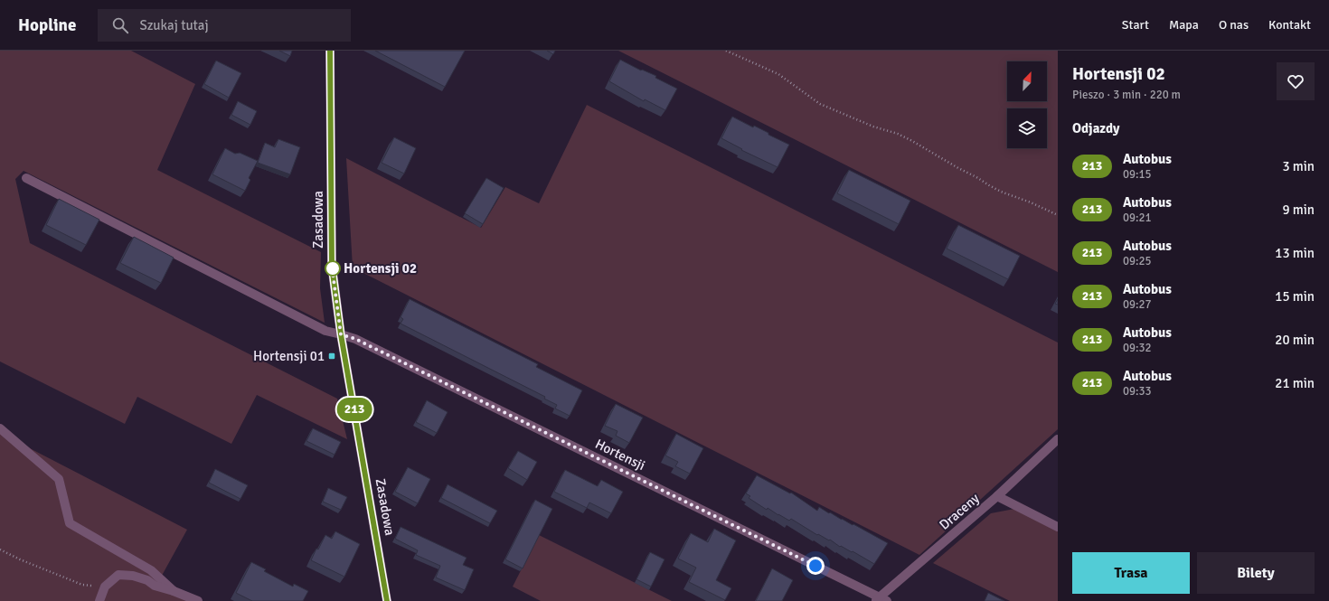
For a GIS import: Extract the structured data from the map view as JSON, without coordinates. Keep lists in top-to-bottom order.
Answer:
{
  "streets": {
    "street": ["Zasadowa", "Hortensji", "Draceny"]
  },
  "crossings": [
    ["Zasadowa", "Hortensji"],
    ["Hortensji", "Draceny"]
  ],
  "places": {
    "other": ["Hortensji 02"],
    "transit": ["Hortensji 01"]
  },
  "lines": ["bus line 213"],
  "north": "top right",
  "page": {
    "header": "Hopline",
    "search": "Szukaj tutaj",
    "nav": [
      "Start",
      "Mapa",
      "O nas",
      "Kontakt"
    ],
    "on_map": "213",
    "heading": [
      ["Hortensji 02", "Pieszo · 3 min · 220 m"],
      "Odjazdy"
    ],
    "list": [
      {
        "mark": "213",
        "name": "Autobus",
        "note": "09:15",
        "value": "3 min"
      },
      {
        "mark": "213",
        "name": "Autobus",
        "note": "09:21",
        "value": "9 min"
      },
      {
        "mark": "213",
        "name": "Autobus",
        "note": "09:25",
        "value": "13 min"
      },
      {
        "mark": "213",
        "name": "Autobus",
        "note": "09:27",
        "value": "15 min"
      },
      {
        "mark": "213",
        "name": "Autobus",
        "note": "09:32",
        "value": "20 min"
      },
      {
        "mark": "213",
        "name": "Autobus",
        "note": "09:33",
        "value": "21 min"
      }
    ],
    "buttons": ["Trasa", "Bilety"]
  }
}
